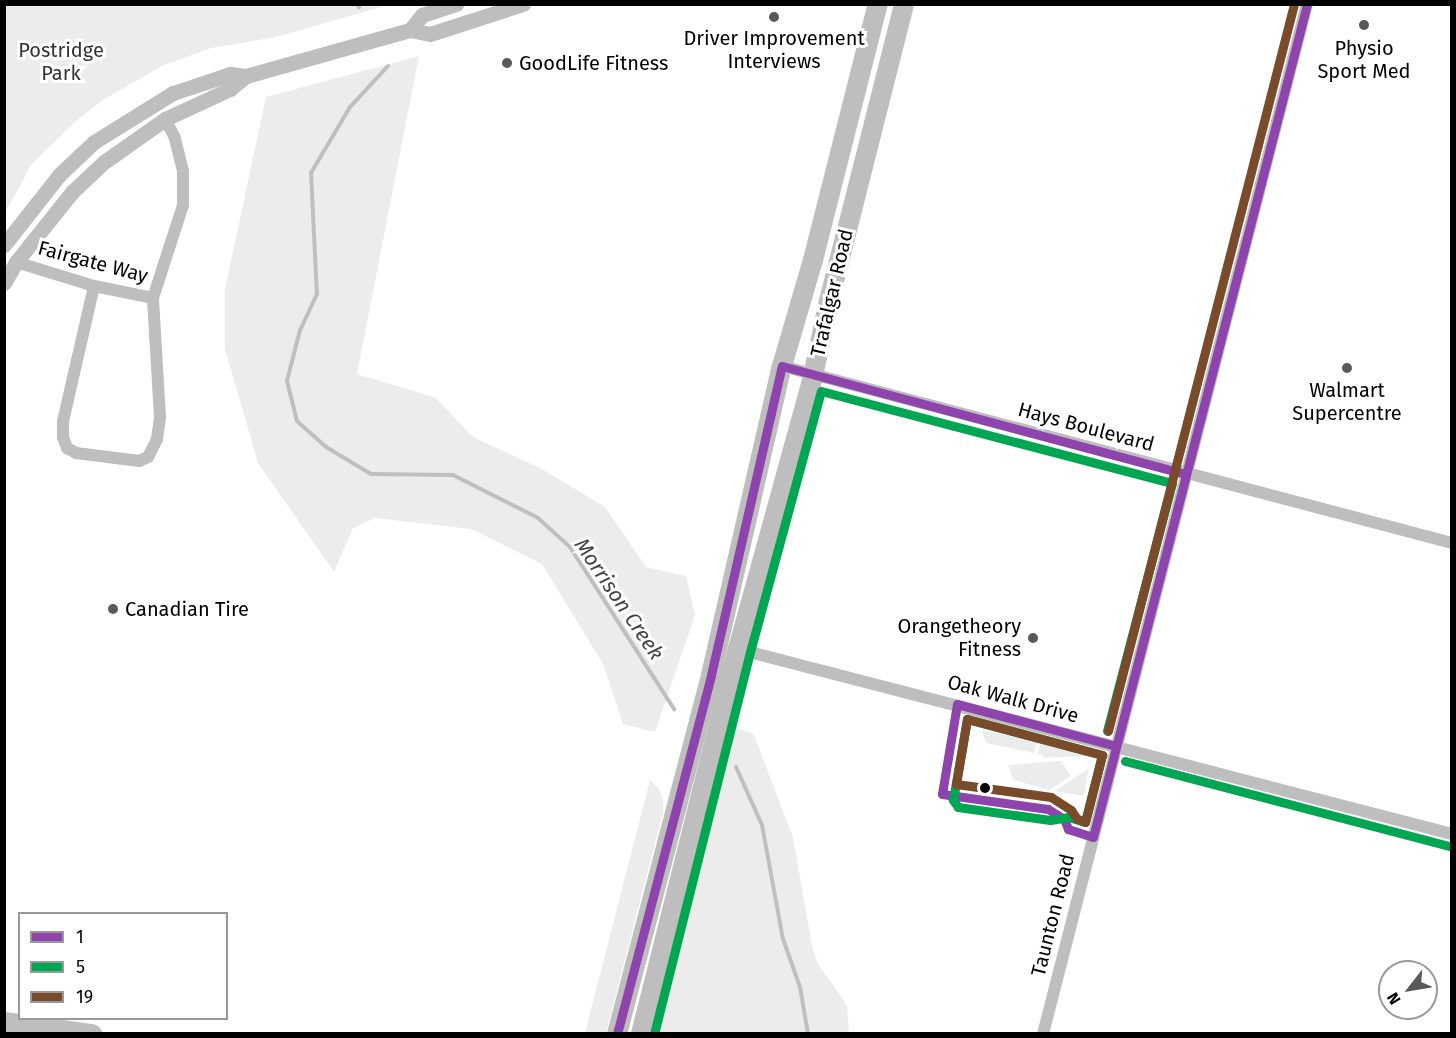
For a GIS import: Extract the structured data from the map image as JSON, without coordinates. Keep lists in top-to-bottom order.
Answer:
{
  "streets": {
    "main road": ["Trafalgar Road"],
    "street": [
      "Fairgate Way",
      "Hays Boulevard",
      "Oak Walk Drive",
      "Taunton Road"
    ]
  },
  "crossings": [
    ["Trafalgar Road", "Hays Boulevard"],
    ["Trafalgar Road", "Oak Walk Drive"],
    ["Hays Boulevard", "Taunton Road"],
    ["Oak Walk Drive", "Taunton Road"]
  ],
  "water": ["Morrison Creek"],
  "parks": ["Postridge Park"],
  "places": [
    "Driver Improvement Interviews",
    "Physio Sport Med",
    "GoodLife Fitness",
    "Walmart Supercentre",
    "Canadian Tire",
    "Orangetheory Fitness"
  ],
  "lines": ["transit line 1", "transit line 19", "transit line 5"],
  "legend": ["1", "5", "19"],
  "north": "bottom left"
}
